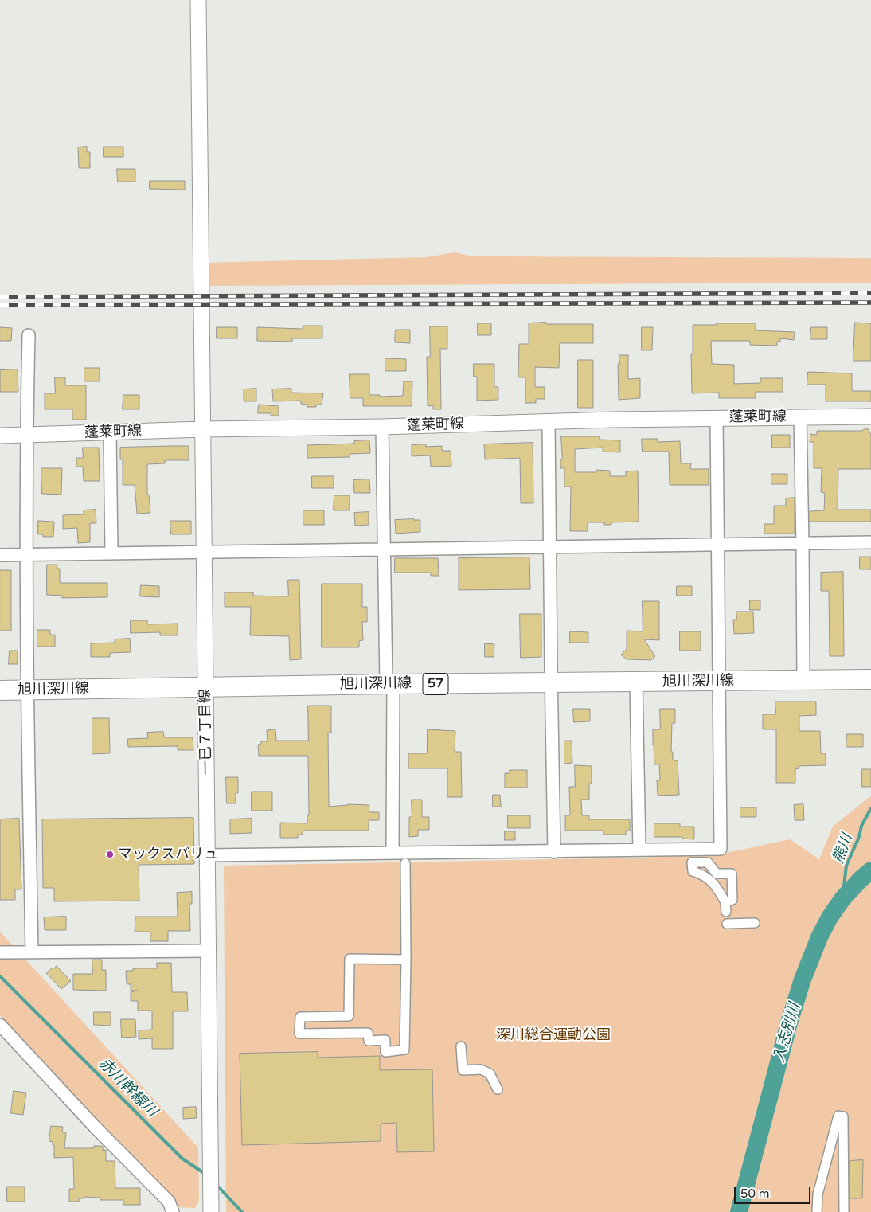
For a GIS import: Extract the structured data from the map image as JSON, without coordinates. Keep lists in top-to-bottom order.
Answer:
{
  "streets": {
    "main road": ["旭川深川線", "57"],
    "street": ["蓬莱町線", "一已７丁目線"]
  },
  "crossings": [
    ["蓬莱町線", "一已７丁目線"],
    ["旭川深川線", "一已７丁目線"]
  ],
  "water": ["熊川", "入志別川", "赤川幹線川"],
  "parks": ["深川総合運動公園"],
  "places": ["マックスバリュ"],
  "scale_bar": "50 m"
}
